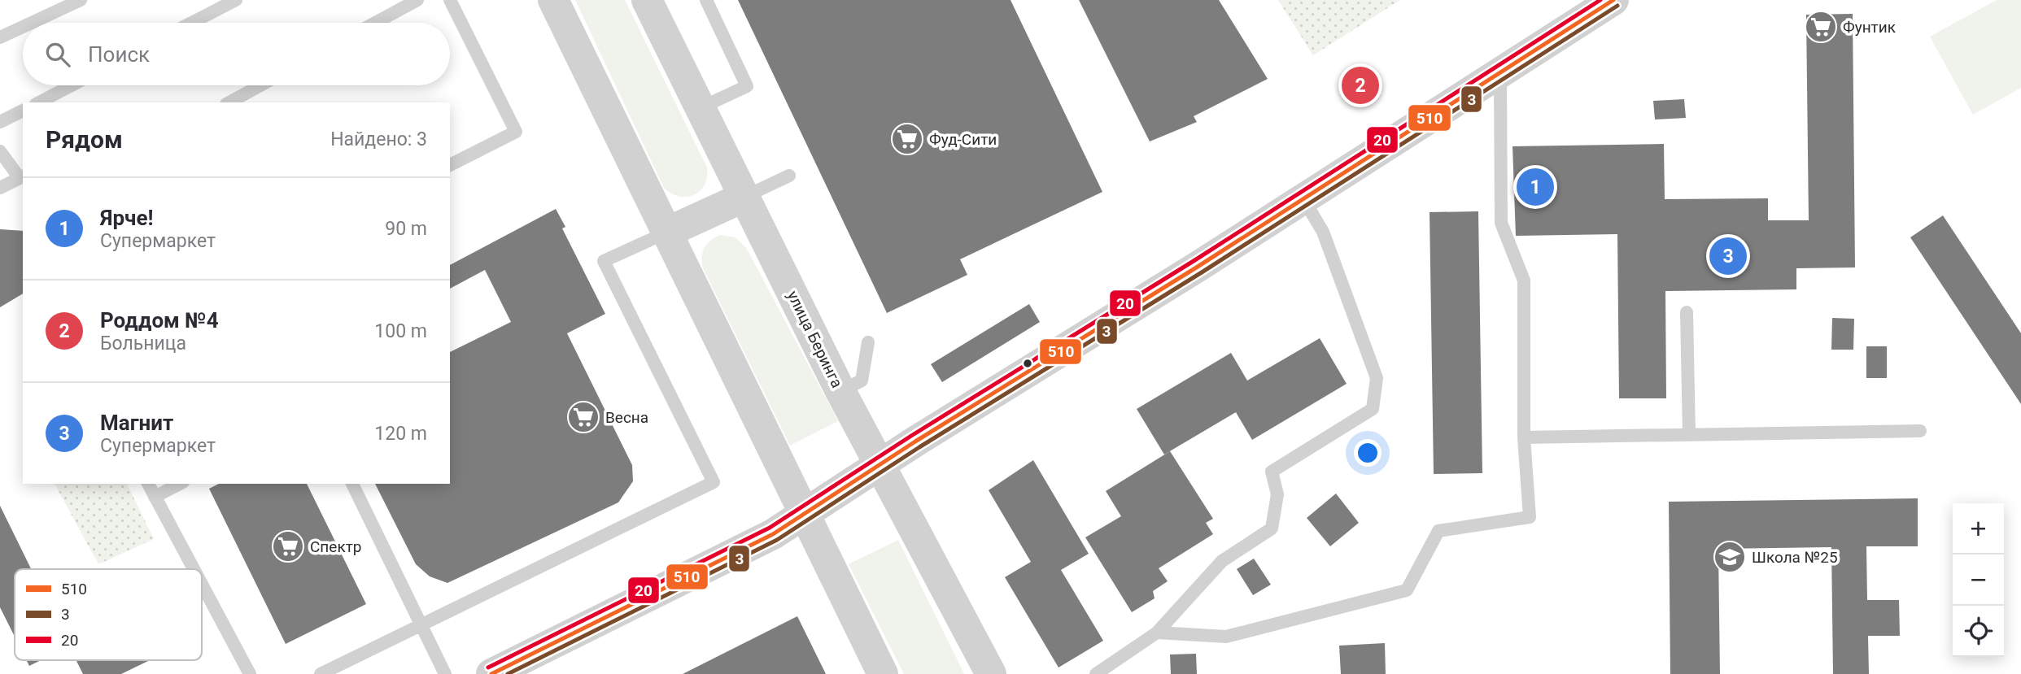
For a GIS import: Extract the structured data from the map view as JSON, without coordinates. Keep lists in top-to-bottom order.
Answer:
{
  "streets": {
    "street": ["улица Беринга"]
  },
  "places": {
    "supermarket": [
      "Фунтик",
      "Фуд-Сити",
      "Весна",
      "Спектр"
    ],
    "school or university": ["Школа №25"]
  },
  "lines": ["transit line 510", "transit line 20", "transit line 3"],
  "legend": ["510", "3", "20"],
  "page": {
    "search": "Поиск",
    "pins": ["2", "1", "3"],
    "heading": ["Рядом", "Найдено: 3"],
    "list": [
      {
        "mark": "1",
        "name": "Ярче!",
        "note": "Супермаркет",
        "value": "90 m"
      },
      {
        "mark": "2",
        "name": "Роддом №4",
        "note": "Больница",
        "value": "100 m"
      },
      {
        "mark": "3",
        "name": "Магнит",
        "note": "Супермаркет",
        "value": "120 m"
      }
    ],
    "map_buttons": ["+", "−"]
  }
}
